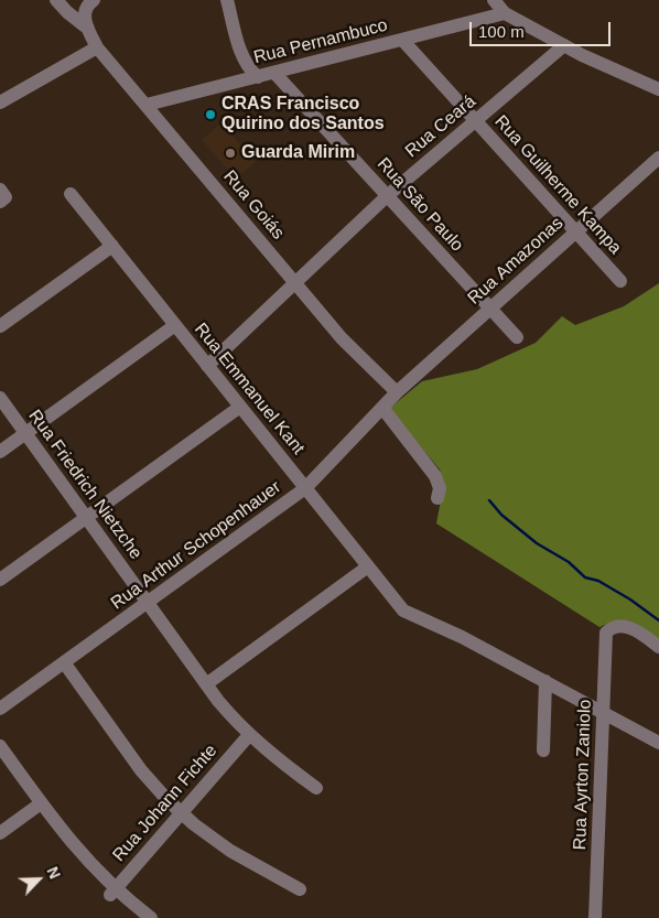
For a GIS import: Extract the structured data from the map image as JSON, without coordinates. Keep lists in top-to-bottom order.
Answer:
{
  "streets": {
    "street": [
      "Rua Pernambuco",
      "Rua Ceará",
      "Rua Guilherme Kampa",
      "Rua Goiás",
      "Rua São Paulo",
      "Rua Amazonas",
      "Rua Emmanuel Kant",
      "Rua Friedrich Nietzche",
      "Rua Arthur Schopenhauer",
      "Rua Ayrton Zaniolo",
      "Rua Johann Fichte"
    ]
  },
  "crossings": [
    ["Rua Pernambuco", "Rua Guilherme Kampa"],
    ["Rua Pernambuco", "Rua Goiás"],
    ["Rua Pernambuco", "Rua São Paulo"],
    ["Rua Ceará", "Rua Guilherme Kampa"],
    ["Rua Ceará", "Rua Goiás"],
    ["Rua Ceará", "Rua São Paulo"],
    ["Rua Ceará", "Rua Emmanuel Kant"],
    ["Rua Guilherme Kampa", "Rua Amazonas"],
    ["Rua Goiás", "Rua Amazonas"],
    ["Rua Goiás", "Rua Arthur Schopenhauer"],
    ["Rua São Paulo", "Rua Amazonas"],
    ["Rua Amazonas", "Rua Arthur Schopenhauer"],
    ["Rua Emmanuel Kant", "Rua Arthur Schopenhauer"],
    ["Rua Friedrich Nietzche", "Rua Arthur Schopenhauer"],
    ["Rua Friedrich Nietzche", "Rua Johann Fichte"]
  ],
  "places": ["CRAS Francisco Quirino dos Santos", "Guarda Mirim"],
  "scale_bar": "100 m",
  "north": "top right"
}
